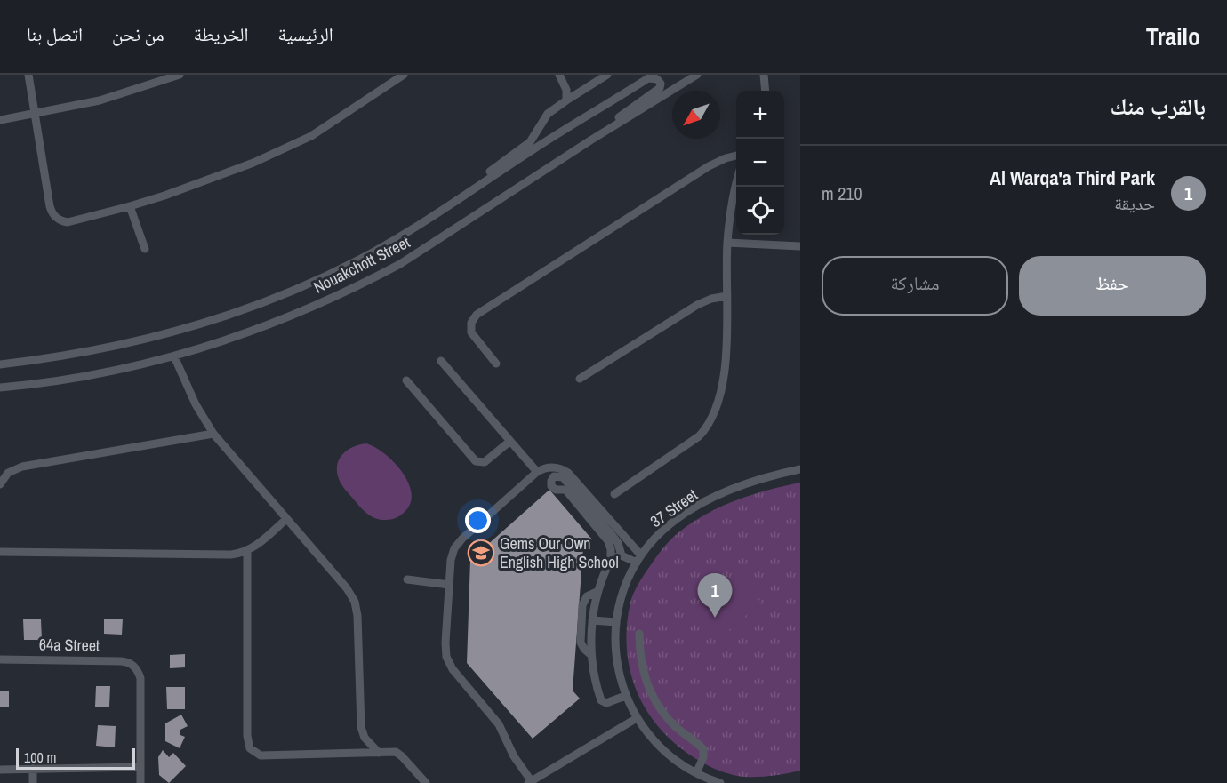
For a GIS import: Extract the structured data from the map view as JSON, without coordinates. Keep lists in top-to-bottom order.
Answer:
{
  "streets": {
    "street": ["Nouakchott Street", "37 Street", "64a Street"]
  },
  "places": {
    "school or university": ["Gems Our Own English High School"]
  },
  "scale_bar": "100 m",
  "north": "bottom left",
  "page": {
    "header": "Trailo",
    "nav": [
      "الرئيسية",
      "الخريطة",
      "من نحن",
      "اتصل بنا"
    ],
    "heading": "بالقرب منك",
    "map_buttons": ["+", "−"],
    "list": [
      {
        "mark": "1",
        "name": "Al Warqa'a Third Park",
        "note": "حديقة",
        "value": "210 m"
      }
    ],
    "buttons": ["حفظ", "مشاركة"],
    "pins": "1",
    "scale": "100 m"
  }
}
